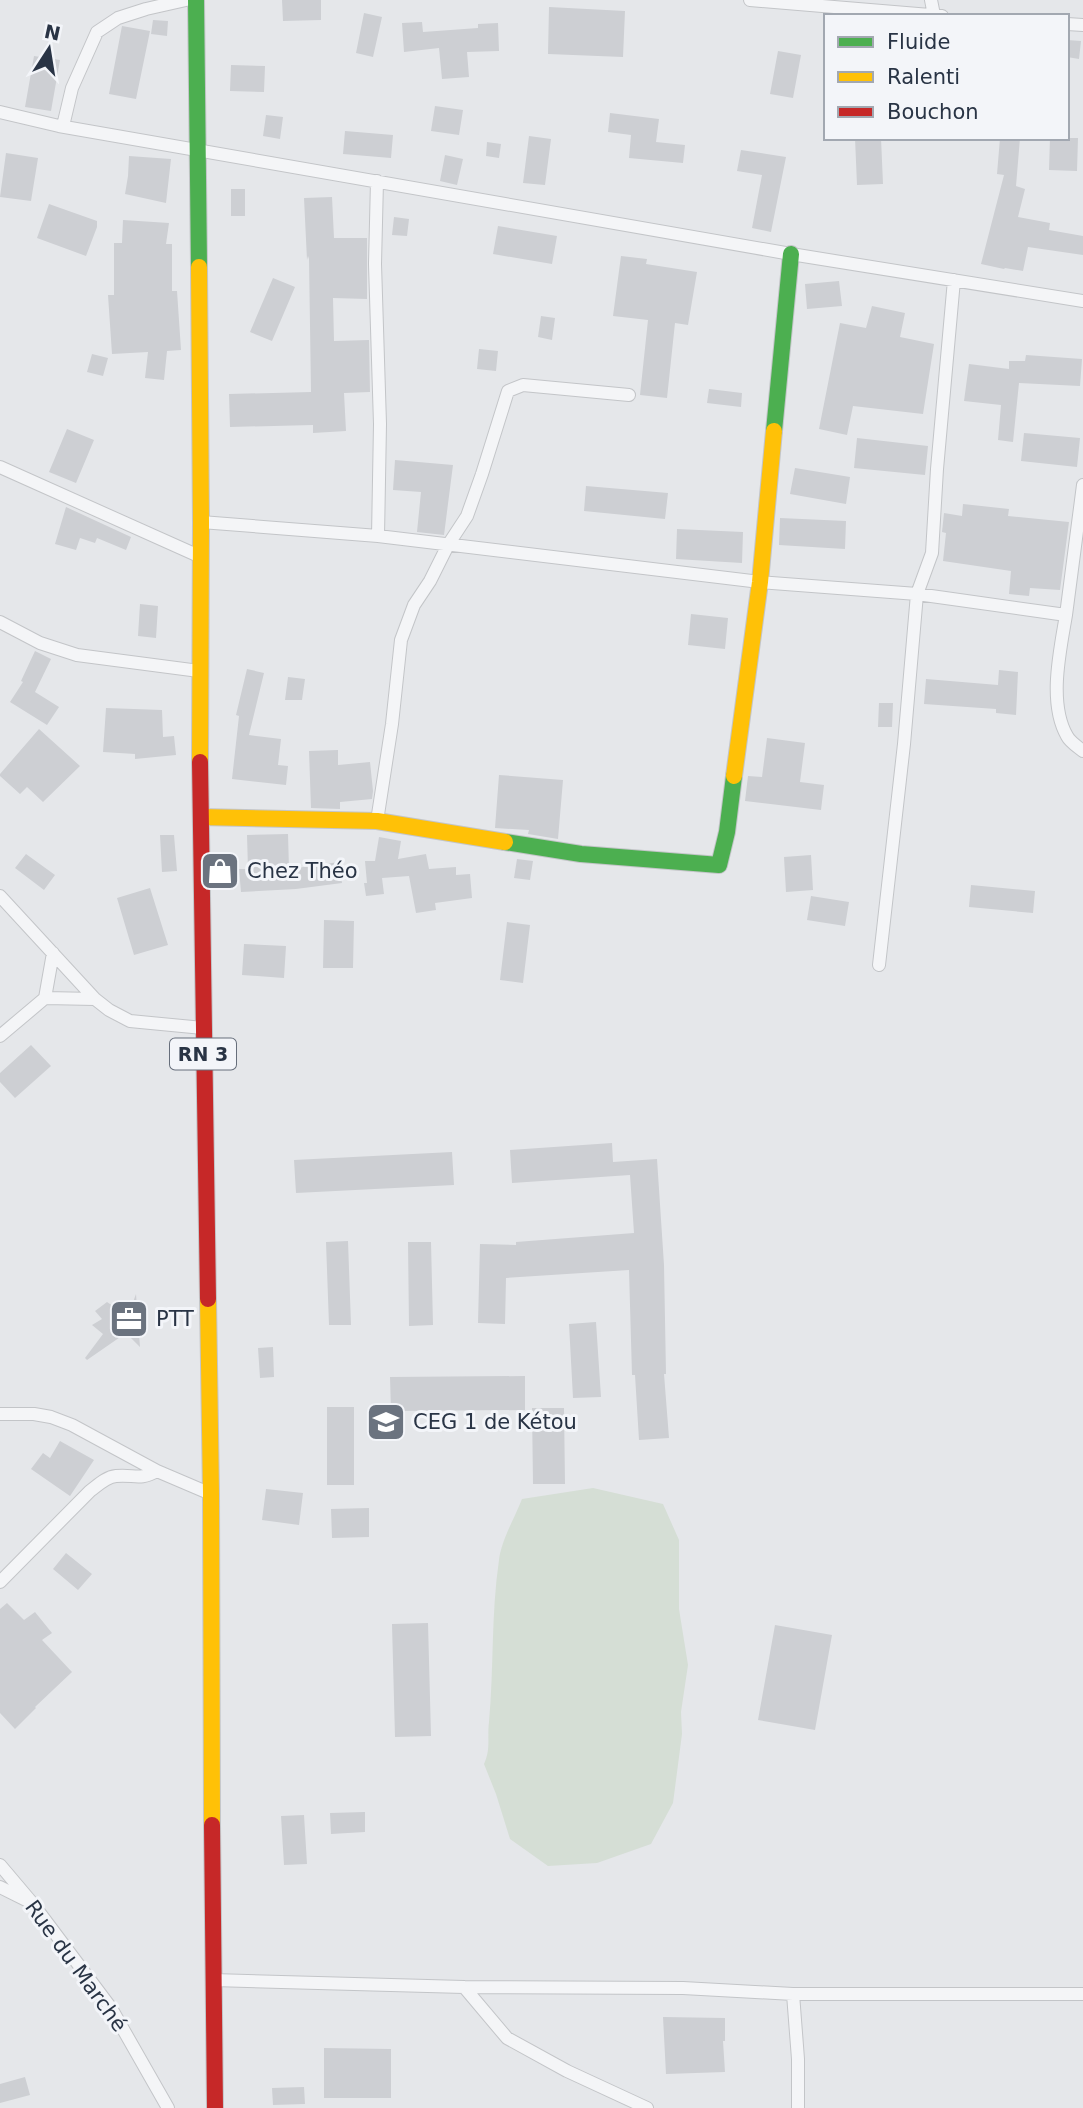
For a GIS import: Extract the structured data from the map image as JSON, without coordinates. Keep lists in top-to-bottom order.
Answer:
{
  "streets": {
    "main road": ["RN 3"],
    "street": ["Rue du Marché"]
  },
  "places": {
    "shop": ["Chez Théo"],
    "office": ["PTT"],
    "school or university": ["CEG 1 de Kétou"]
  },
  "legend": ["Fluide", "Ralenti", "Bouchon"],
  "north": "top"
}
